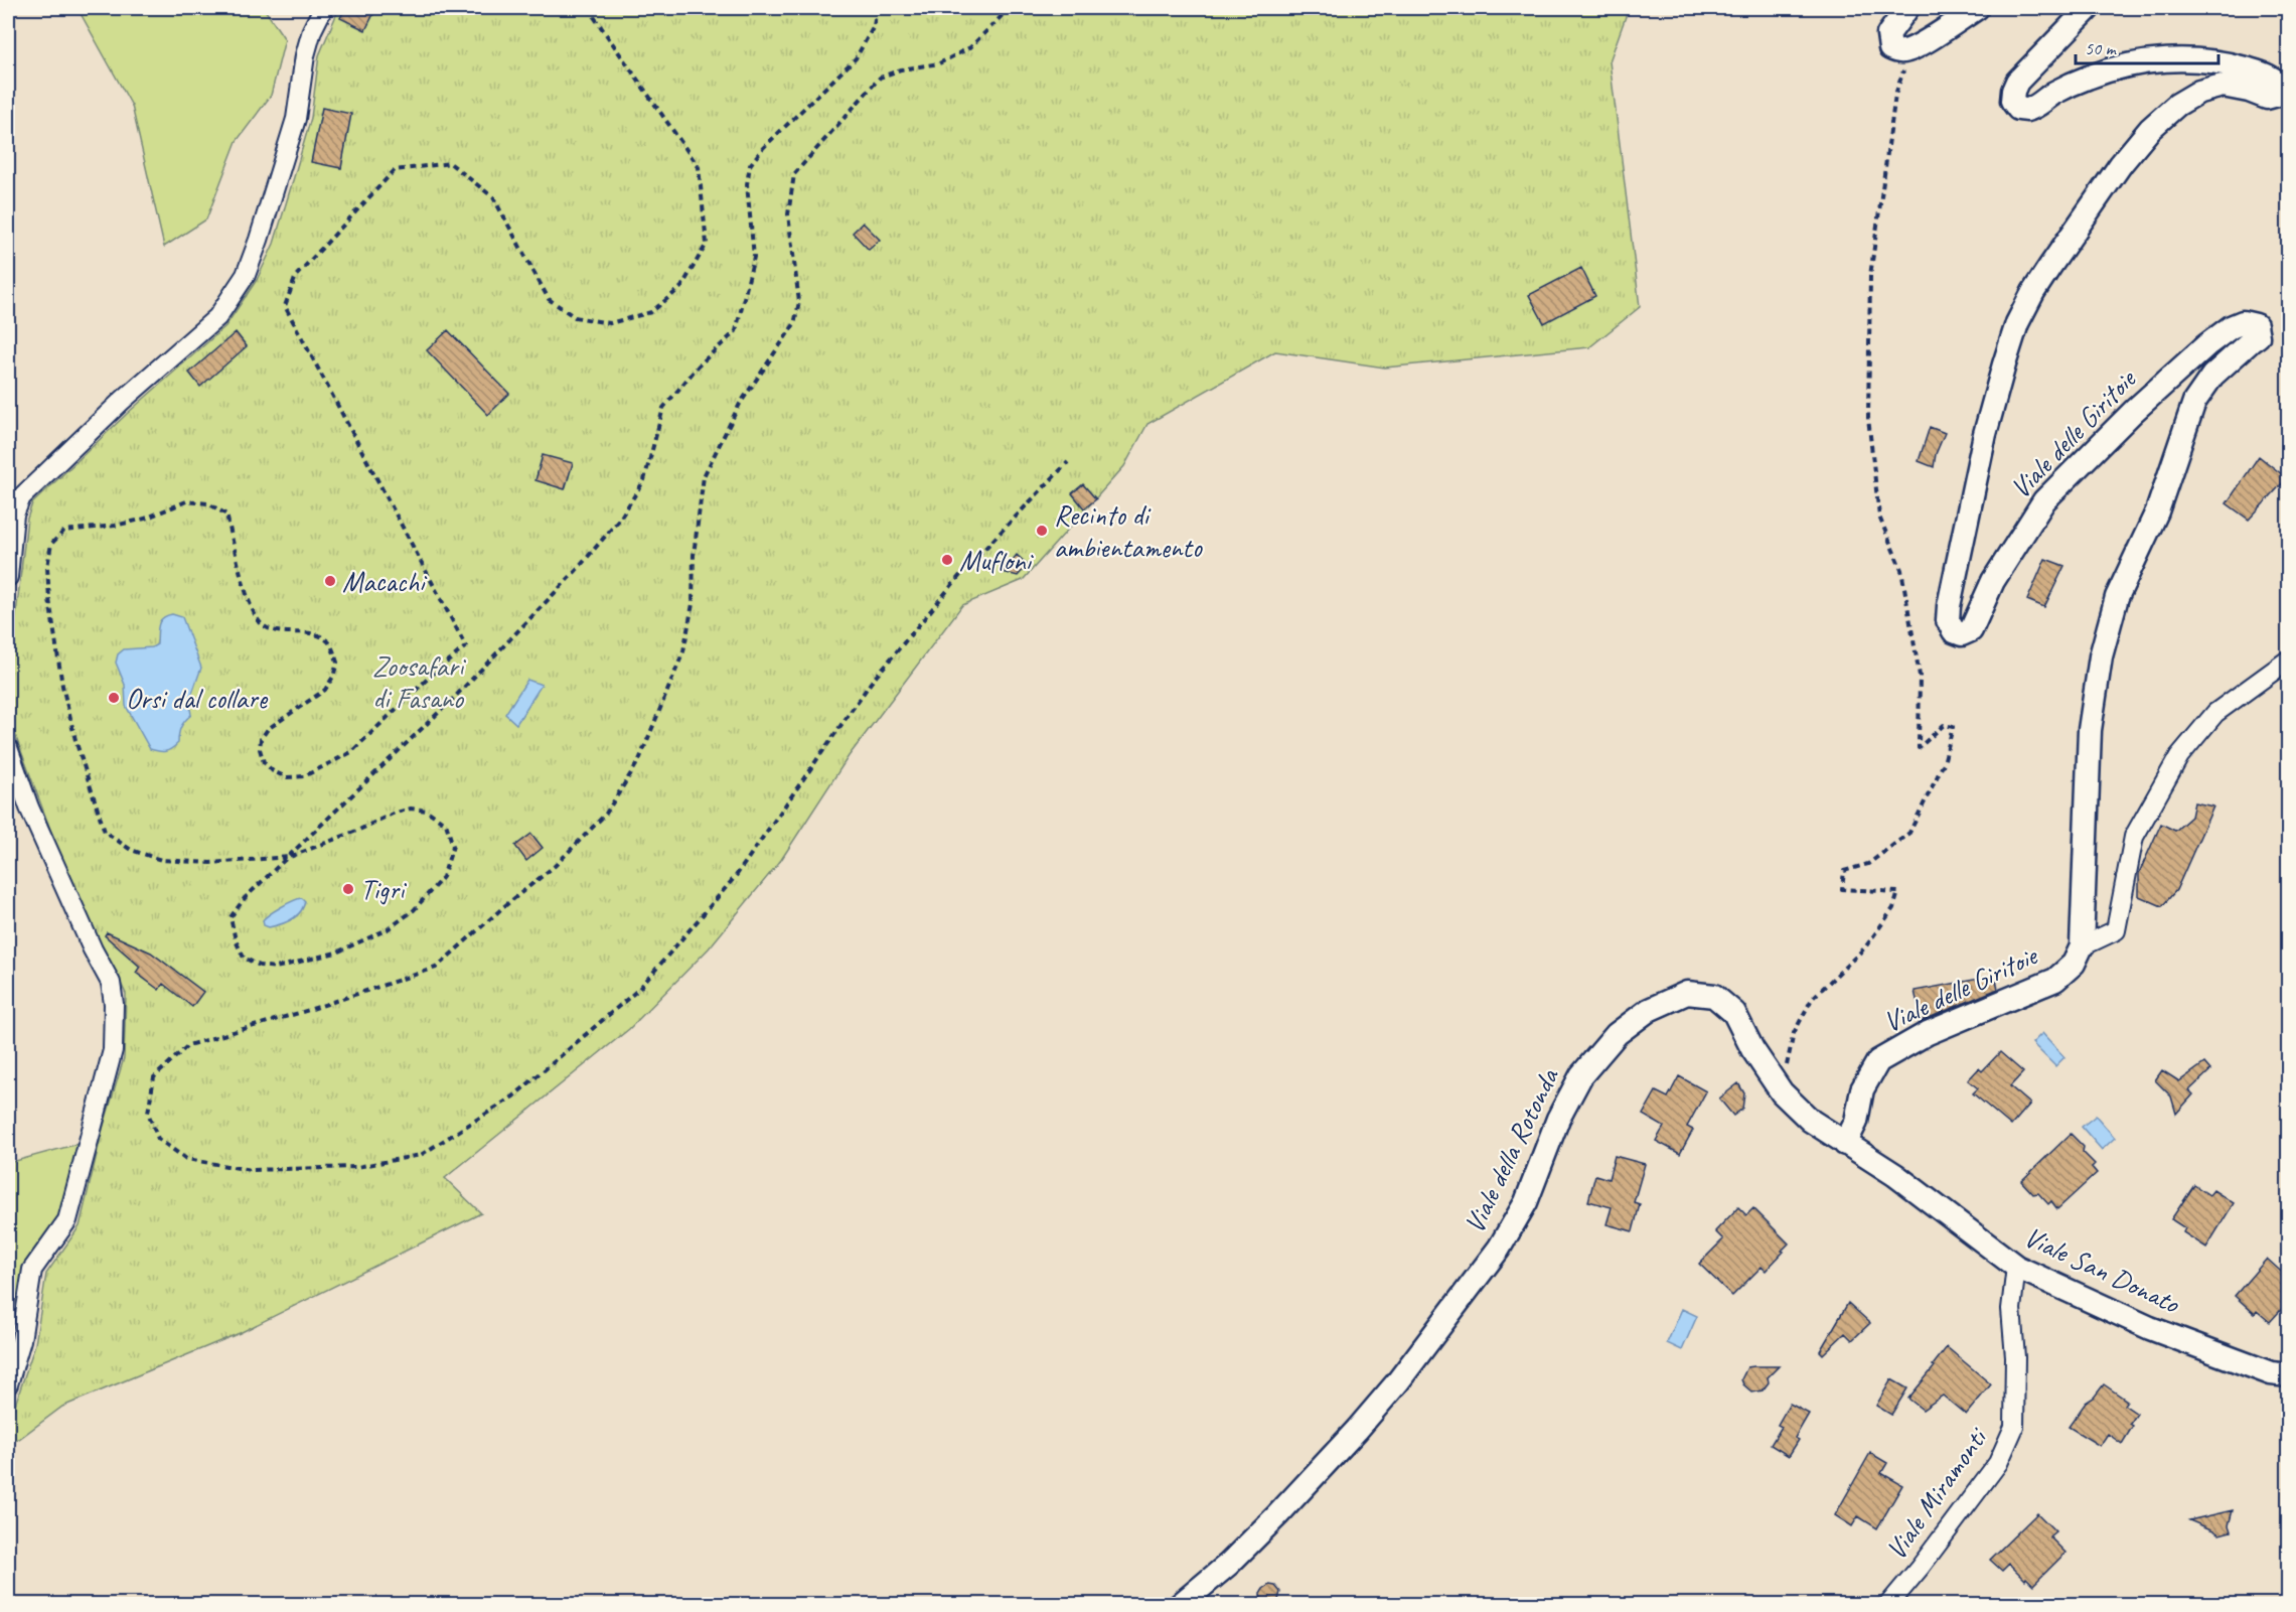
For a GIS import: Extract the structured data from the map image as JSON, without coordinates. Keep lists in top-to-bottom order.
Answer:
{
  "streets": {
    "street": [
      "Viale delle Giritoie",
      "Viale della Rotonda",
      "Viale San Donato",
      "Viale Miramonti"
    ]
  },
  "crossings": [
    ["Viale delle Giritoie", "Viale della Rotonda"],
    ["Viale delle Giritoie", "Viale San Donato"],
    ["Viale della Rotonda", "Viale San Donato"],
    ["Viale San Donato", "Viale Miramonti"]
  ],
  "parks": ["Zoosafari di Fasano"],
  "places": [
    "Recinto di ambientamento",
    "Mufloni",
    "Macachi",
    "Orsi dal collare",
    "Tigri"
  ],
  "scale_bar": "50 m"
}
